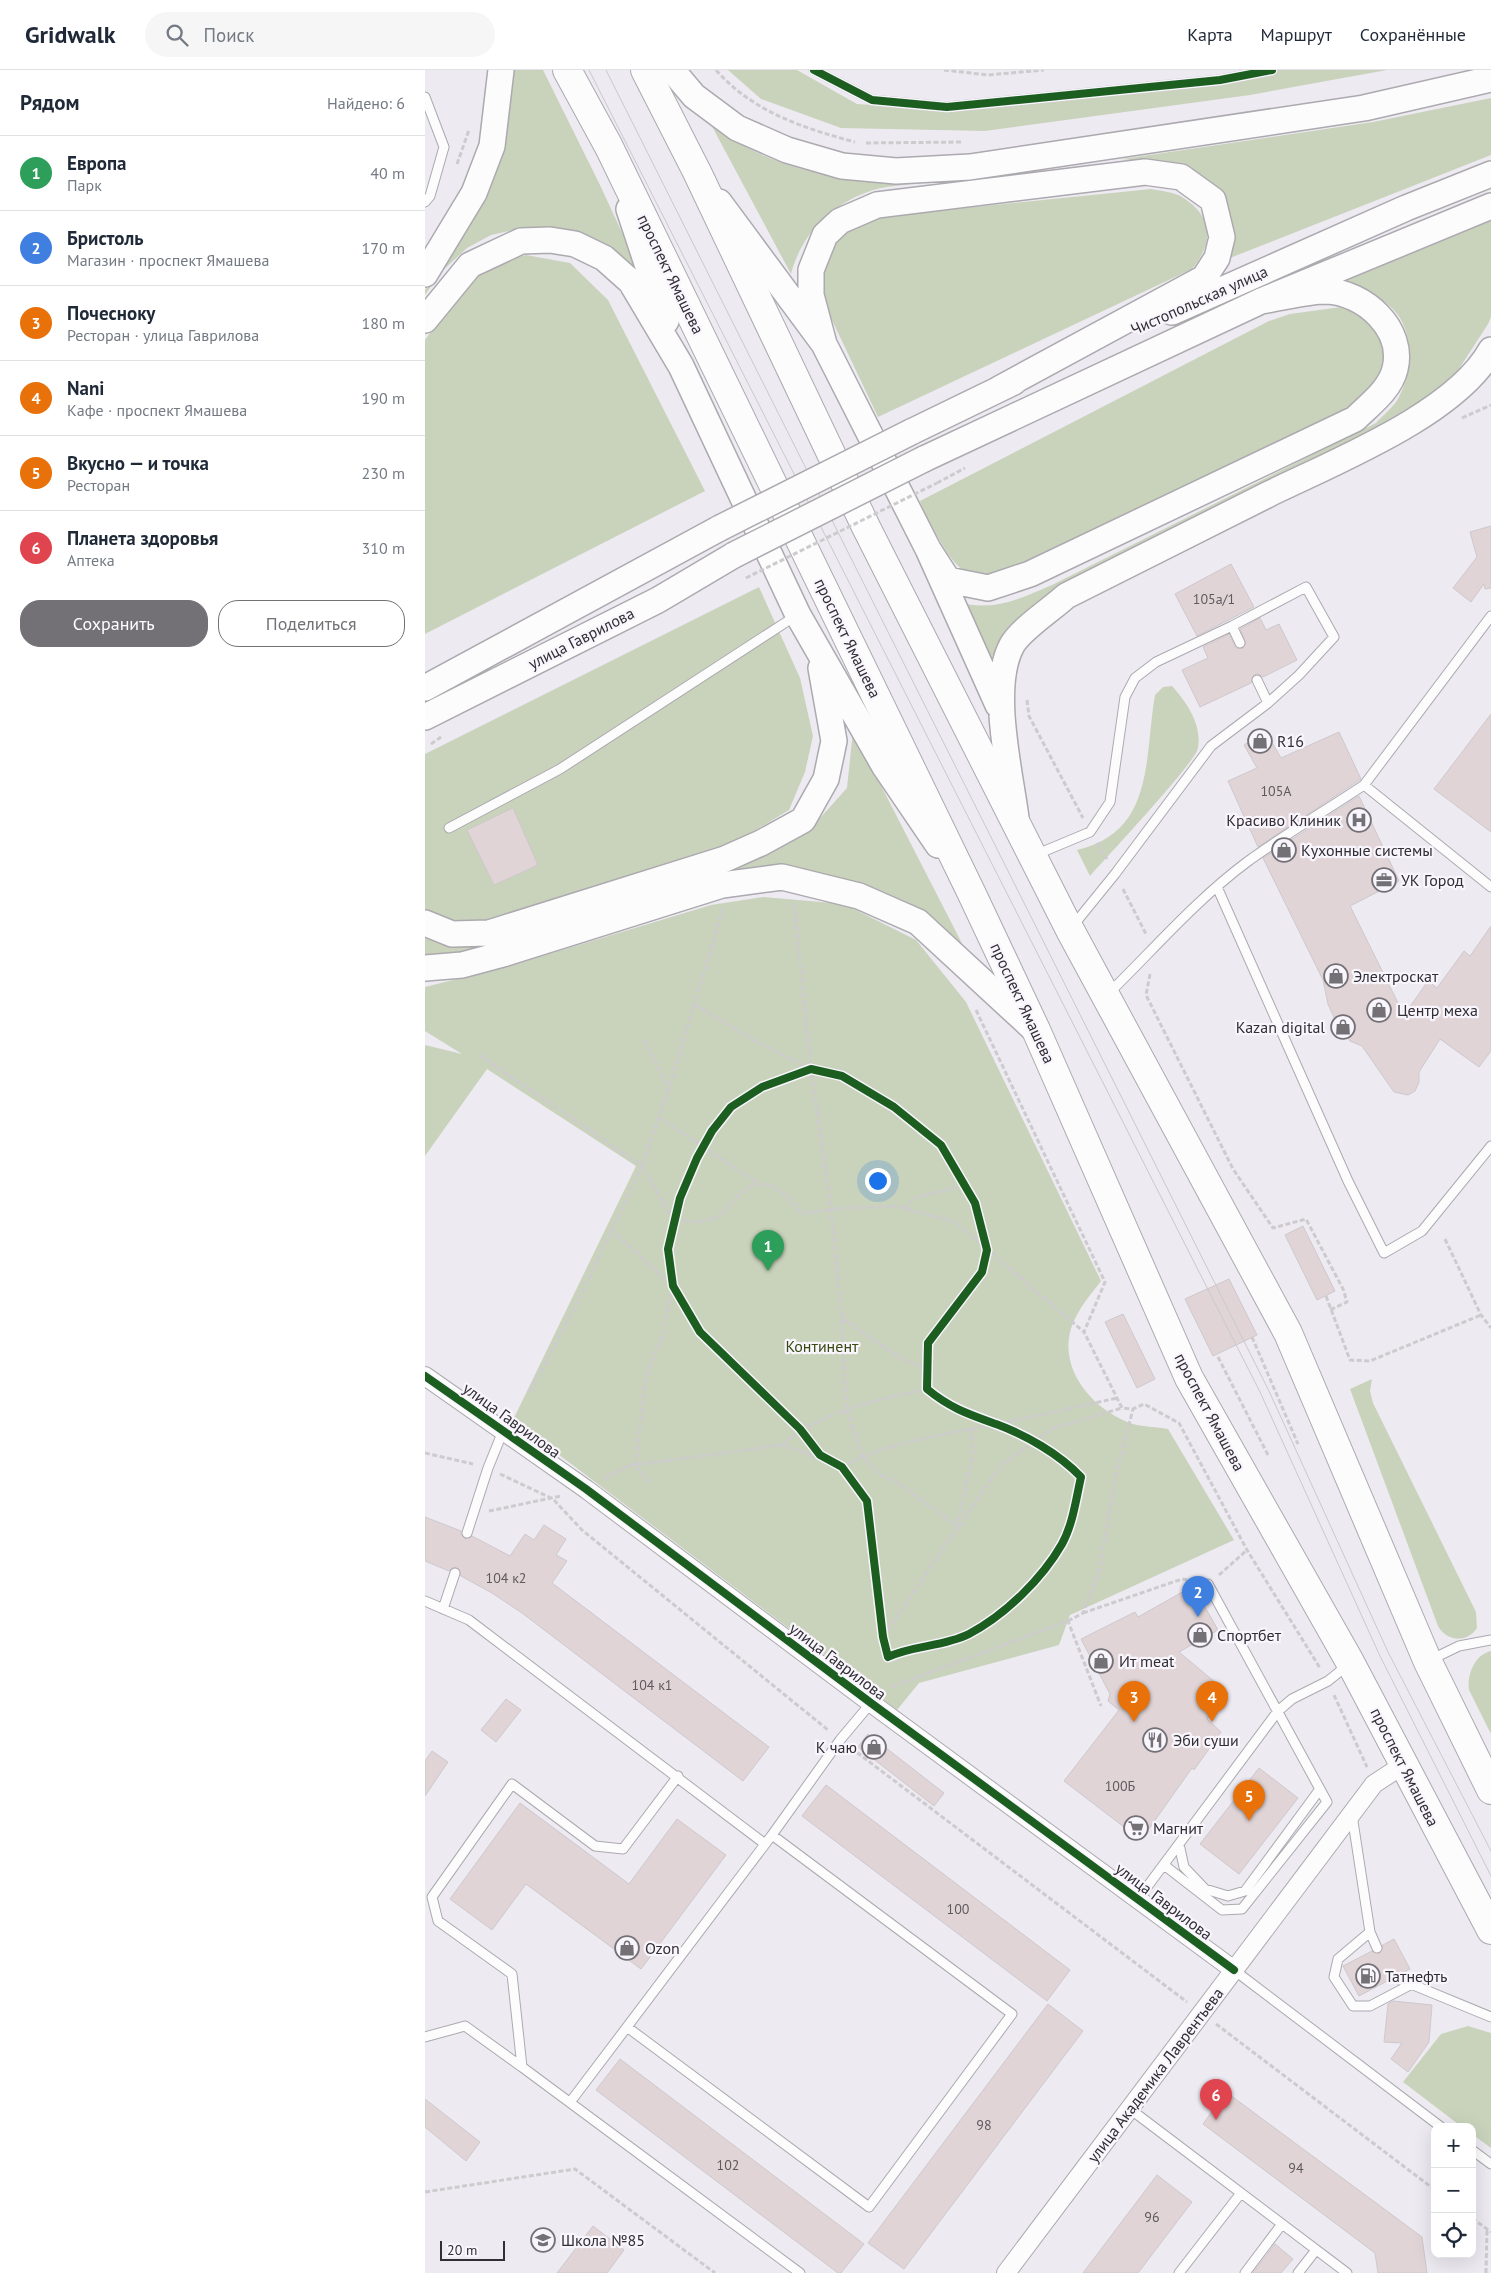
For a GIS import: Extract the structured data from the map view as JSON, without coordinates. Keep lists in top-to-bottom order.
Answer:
{
  "streets": {
    "main road": ["проспект Ямашева", "Чистопольская улица", "улица Гаврилова"],
    "street": ["улица Академика Лаврентьева"]
  },
  "crossings": [
    ["проспект Ямашева", "улица Академика Лаврентьева"],
    ["Чистопольская улица", "улица Гаврилова"],
    ["улица Гаврилова", "улица Академика Лаврентьева"]
  ],
  "parks": ["Континент"],
  "places": {
    "shop": [
      "R16",
      "Кухонные системы",
      "Электроскат",
      "Центр меха",
      "Kazan digital",
      "Спортбет",
      "Ит meat",
      "К чаю",
      "Ozon"
    ],
    "hospital": ["Красиво Клиник"],
    "office": ["УК Город"],
    "restaurant": ["Эби суши"],
    "supermarket": ["Магнит"],
    "fuel station": ["Татнефть"],
    "school or university": ["Школа №85"]
  },
  "house_numbers": [
    "105а/1",
    "105А",
    "104 к2",
    "104 к1",
    "100Б",
    "100",
    "98",
    "102",
    "94",
    "96"
  ],
  "scale_bar": "20 m",
  "page": {
    "header": "Gridwalk",
    "search": "Поиск",
    "nav": ["Карта", "Маршрут", "Сохранённые"],
    "heading": ["Рядом", "Найдено: 6"],
    "list": [
      {
        "mark": "1",
        "name": "Европа",
        "note": "Парк",
        "value": "40 m"
      },
      {
        "mark": "2",
        "name": "Бристоль",
        "note": "Магазин · проспект Ямашева",
        "value": "170 m"
      },
      {
        "mark": "3",
        "name": "Почесноку",
        "note": "Ресторан · улица Гаврилова",
        "value": "180 m"
      },
      {
        "mark": "4",
        "name": "Nani",
        "note": "Кафе · проспект Ямашева",
        "value": "190 m"
      },
      {
        "mark": "5",
        "name": "Вкусно — и точка",
        "note": "Ресторан",
        "value": "230 m"
      },
      {
        "mark": "6",
        "name": "Планета здоровья",
        "note": "Аптека",
        "value": "310 m"
      }
    ],
    "buttons": ["Сохранить", "Поделиться"],
    "pins": [
      "1",
      "2",
      "3",
      "4",
      "5",
      "6"
    ],
    "map_buttons": ["+", "−"],
    "scale": "20 m"
  }
}
